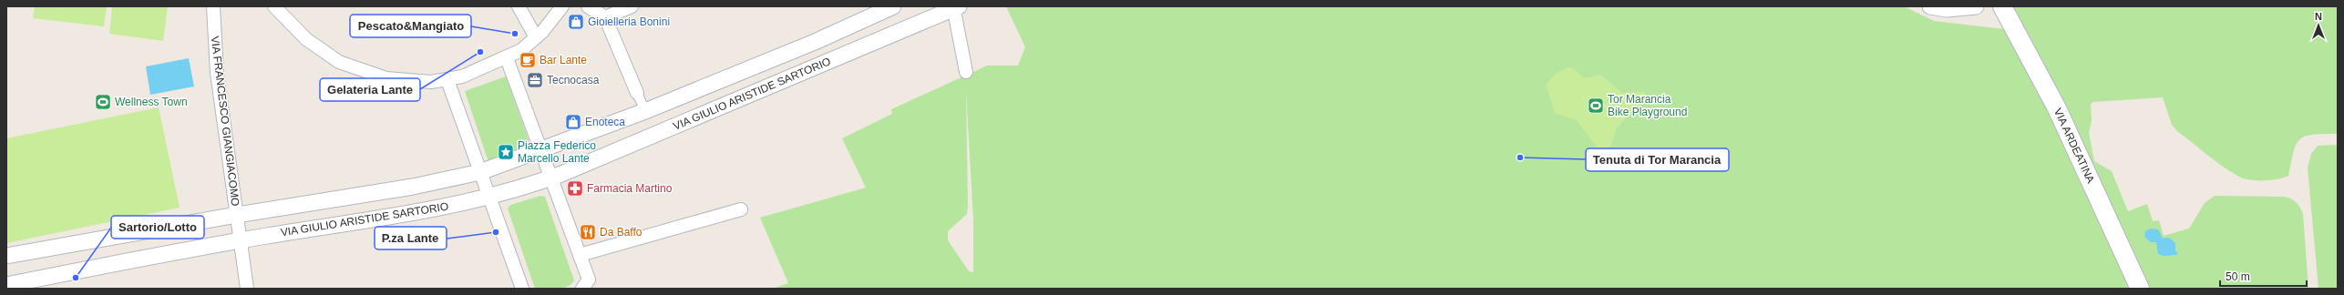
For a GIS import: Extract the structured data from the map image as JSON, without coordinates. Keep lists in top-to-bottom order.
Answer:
{
  "streets": {
    "main road": ["VIA ARDEATINA"],
    "street": ["VIA GIULIO ARISTIDE SARTORIO", "VIA FRANCESCO GIANGIACOMO"]
  },
  "places": {
    "shop": ["Gioielleria Bonini", "Enoteca"],
    "other": [
      "Pescato&Mangiato",
      "Gelateria Lante",
      "Tenuta di Tor Marancia",
      "P.za Lante",
      "Sartorio/Lotto"
    ],
    "cafe": ["Bar Lante"],
    "office": ["Tecnocasa"],
    "sports": ["Wellness Town", "Tor Marancia Bike Playground"],
    "place": ["Piazza Federico Marcello Lante"],
    "pharmacy": ["Farmacia Martino"],
    "restaurant": ["Da Baffo"]
  },
  "scale_bar": "50 m",
  "north": "top"
}
